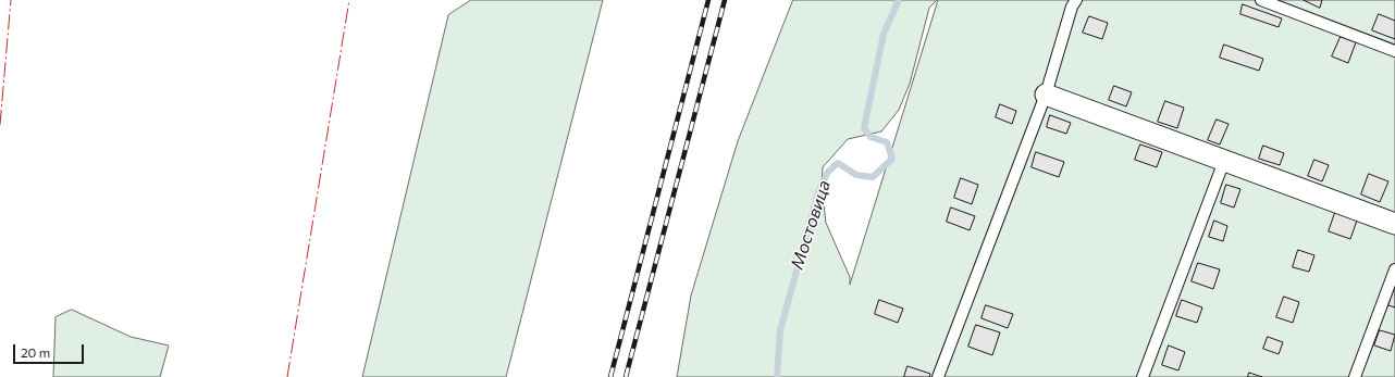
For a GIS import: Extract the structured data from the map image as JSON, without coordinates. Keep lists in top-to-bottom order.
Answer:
{
  "water": ["Мостовица"],
  "scale_bar": "20 m"
}
